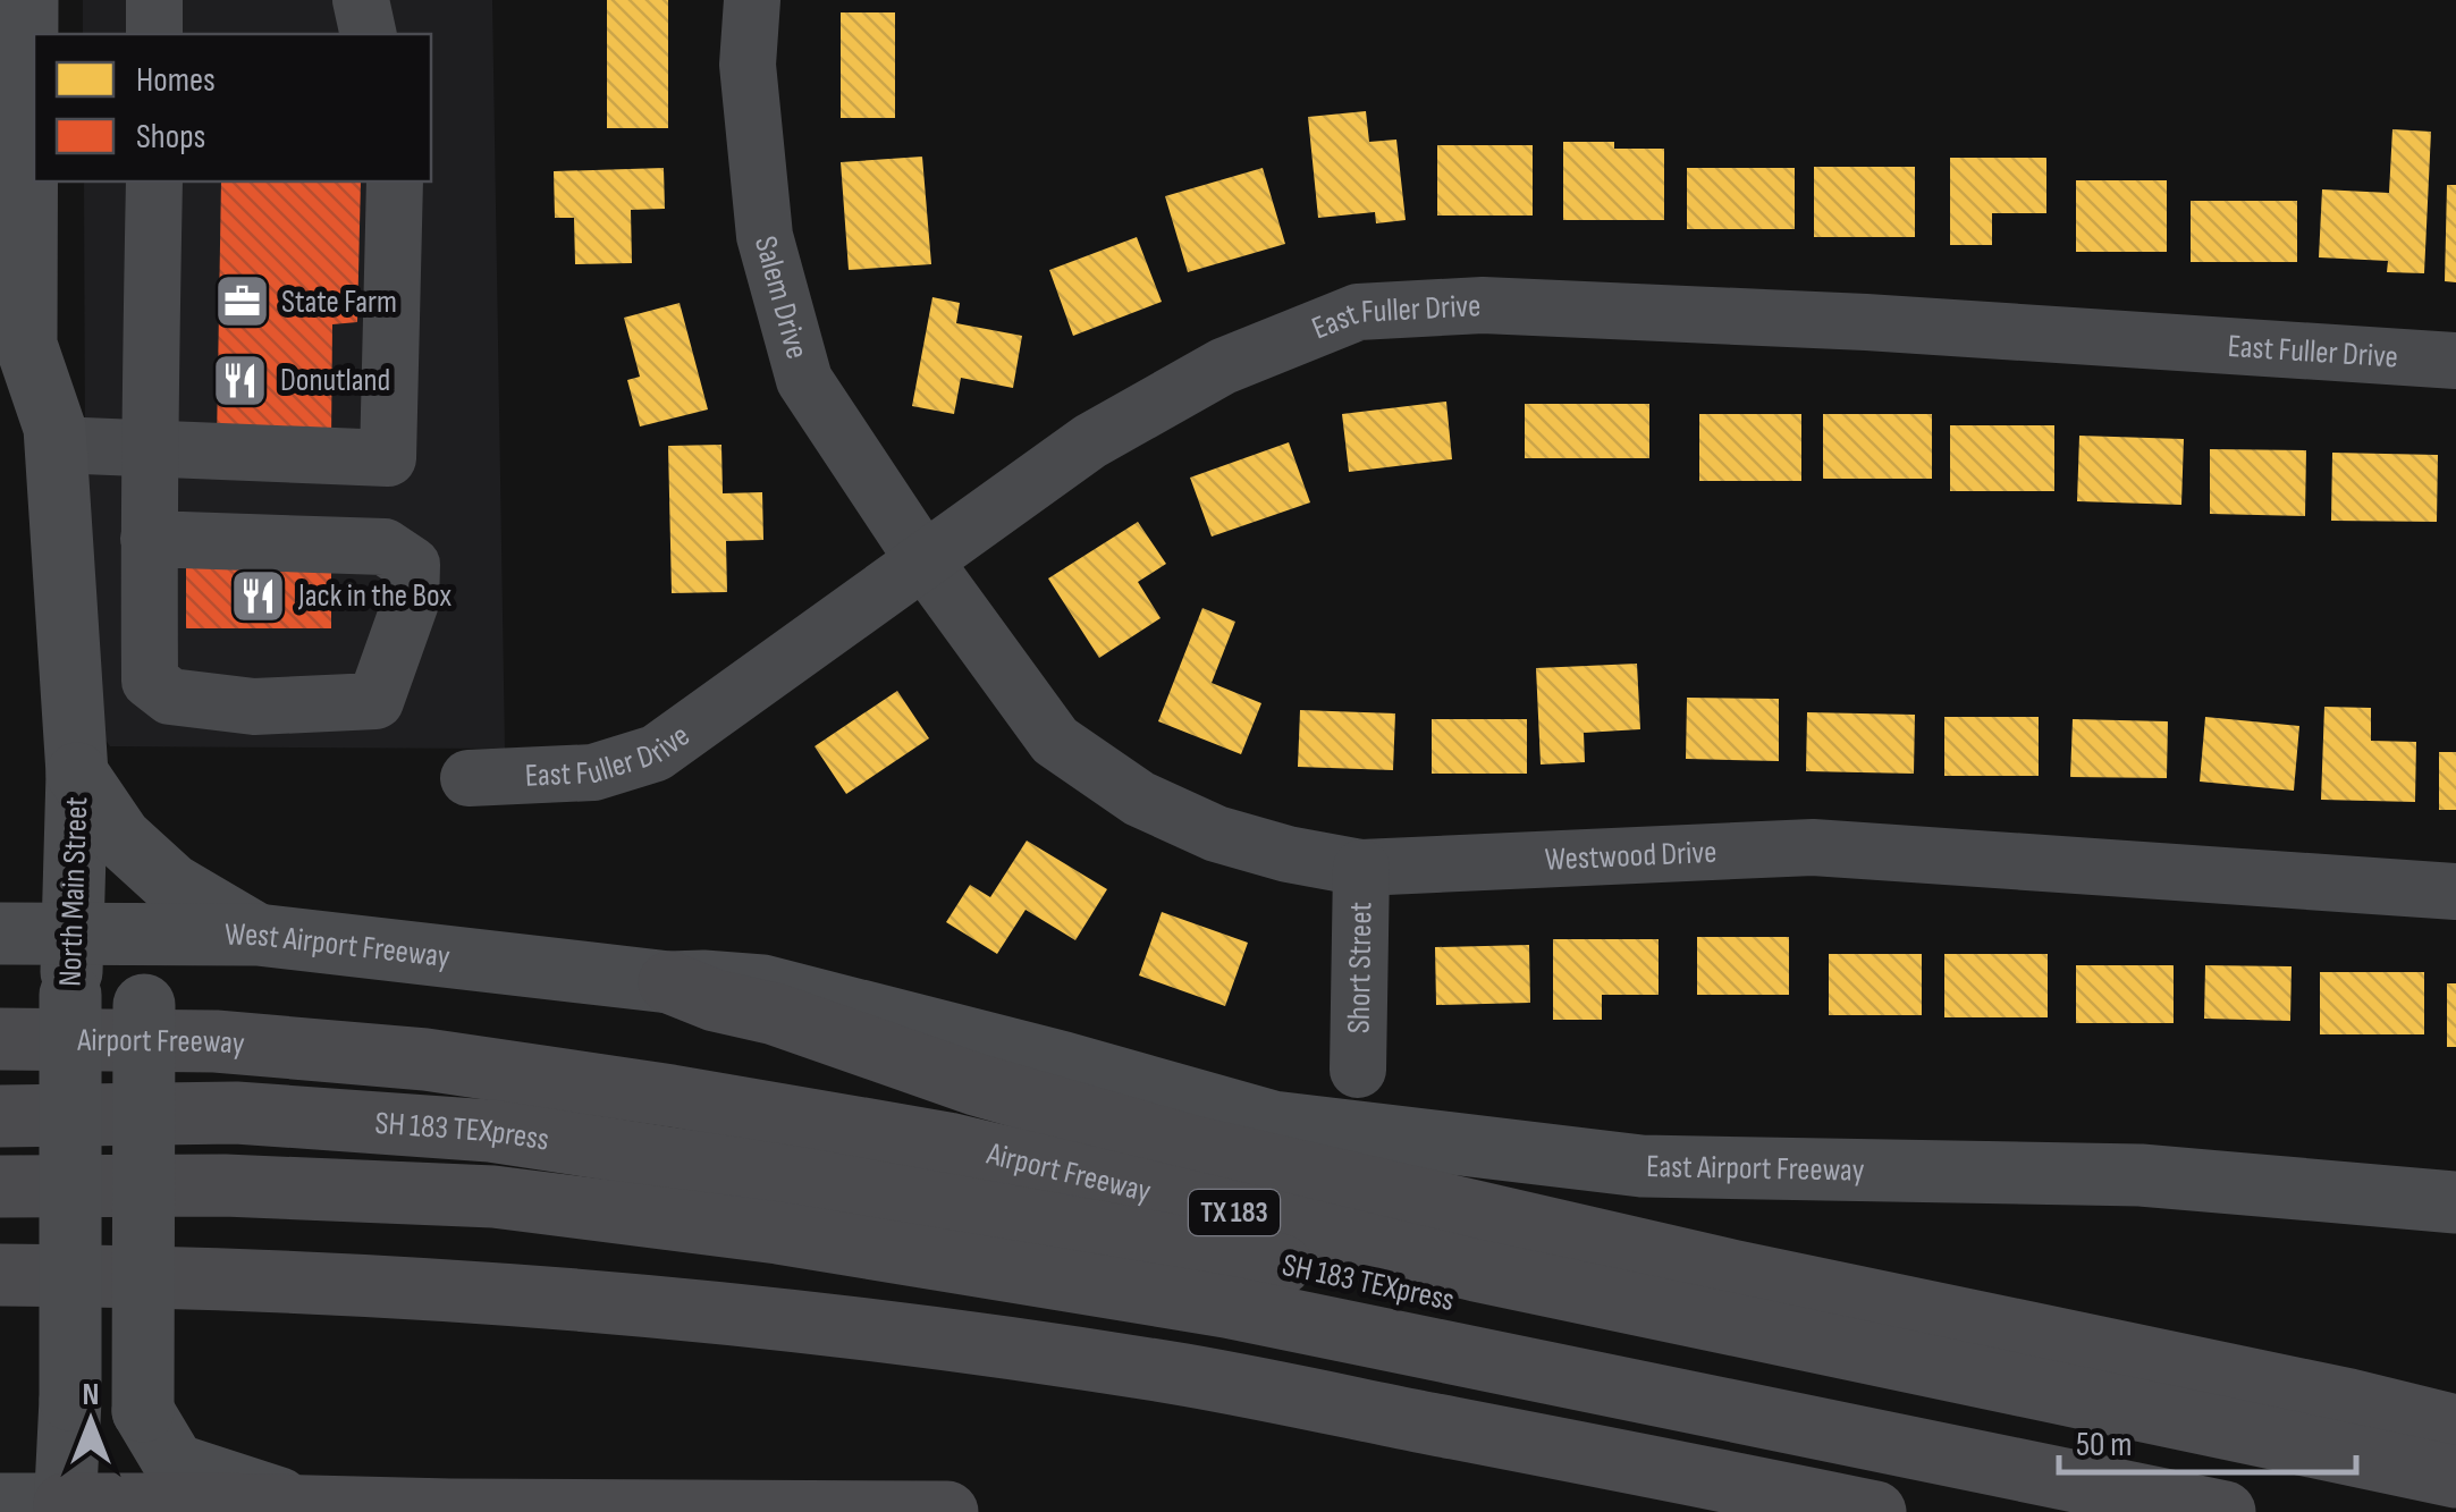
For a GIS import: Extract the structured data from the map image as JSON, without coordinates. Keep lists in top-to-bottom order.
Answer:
{
  "streets": {
    "highway": ["Airport Freeway", "SH 183 TEXpress", "TX 183"],
    "main road": ["North Main Street", "West Airport Freeway", "East Airport Freeway"],
    "street": [
      "Salem Drive",
      "East Fuller Drive",
      "Westwood Drive",
      "Short Street"
    ]
  },
  "crossings": [
    ["Salem Drive", "East Fuller Drive"],
    ["Salem Drive", "Westwood Drive"],
    ["East Fuller Drive", "Westwood Drive"],
    ["Westwood Drive", "Short Street"],
    ["North Main Street", "West Airport Freeway"],
    ["West Airport Freeway", "East Airport Freeway"]
  ],
  "places": {
    "office": ["State Farm"],
    "restaurant": ["Donutland", "Jack in the Box"]
  },
  "legend": ["Homes", "Shops"],
  "scale_bar": "50 m",
  "north": "top"
}
